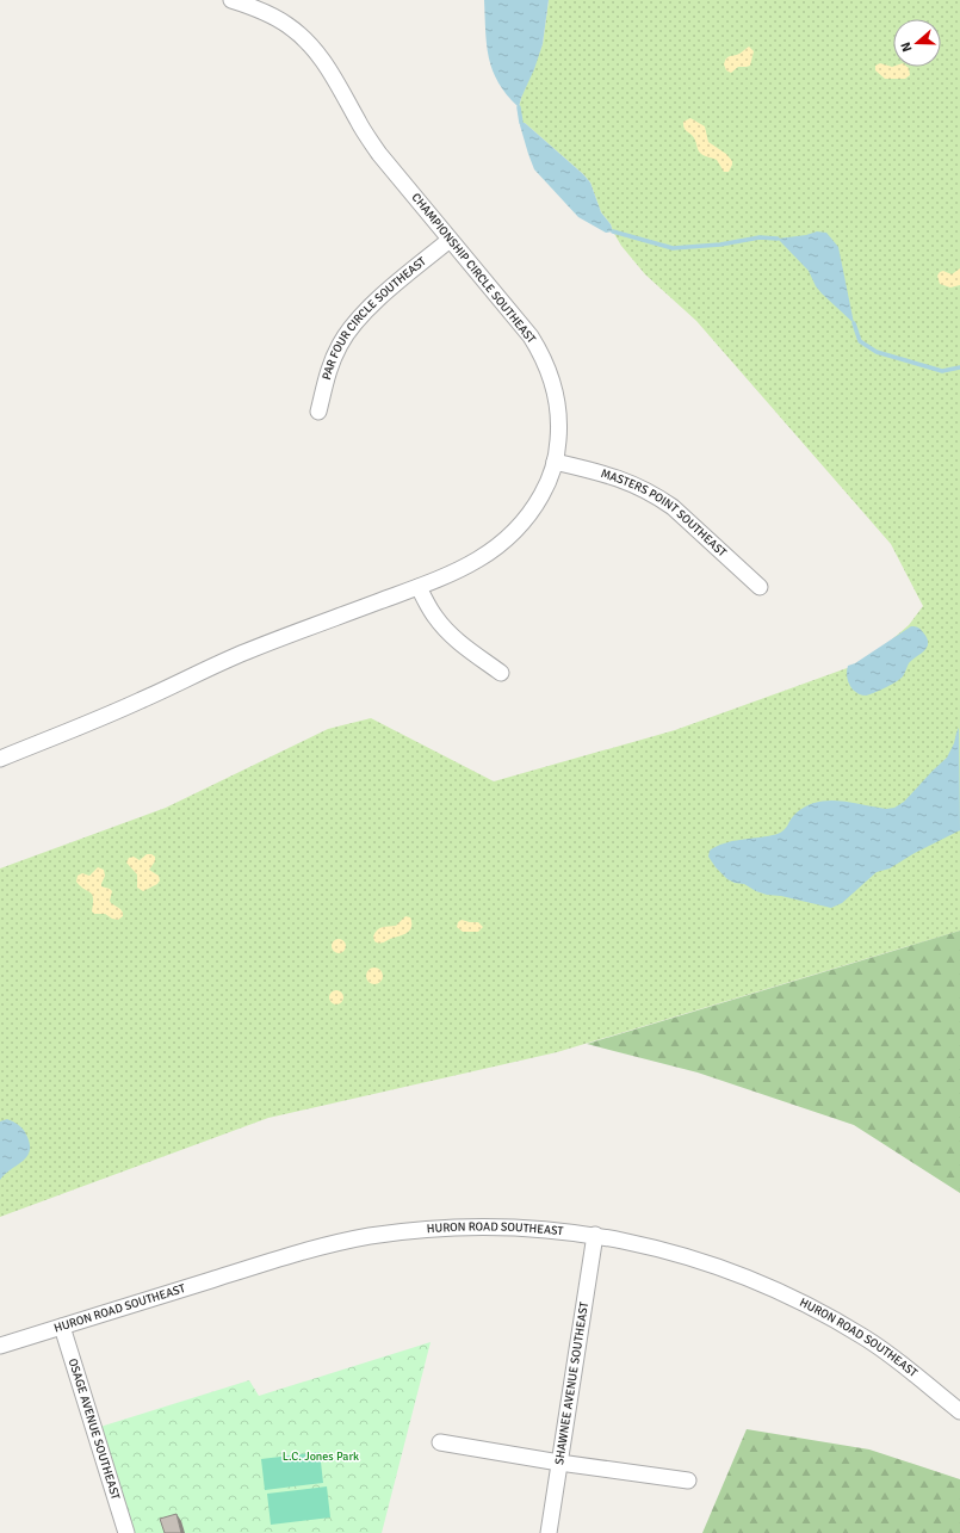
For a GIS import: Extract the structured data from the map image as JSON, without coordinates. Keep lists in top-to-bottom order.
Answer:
{
  "streets": {
    "street": [
      "CHAMPIONSHIP CIRCLE SOUTHEAST",
      "PAR FOUR CIRCLE SOUTHEAST",
      "MASTERS POINT SOUTHEAST",
      "HURON ROAD SOUTHEAST",
      "SHAWNEE AVENUE SOUTHEAST",
      "OSAGE AVENUE SOUTHEAST"
    ]
  },
  "crossings": [
    ["CHAMPIONSHIP CIRCLE SOUTHEAST", "PAR FOUR CIRCLE SOUTHEAST"],
    ["CHAMPIONSHIP CIRCLE SOUTHEAST", "MASTERS POINT SOUTHEAST"],
    ["HURON ROAD SOUTHEAST", "SHAWNEE AVENUE SOUTHEAST"],
    ["HURON ROAD SOUTHEAST", "OSAGE AVENUE SOUTHEAST"]
  ],
  "parks": ["L.C. Jones Park"],
  "north": "left"
}
